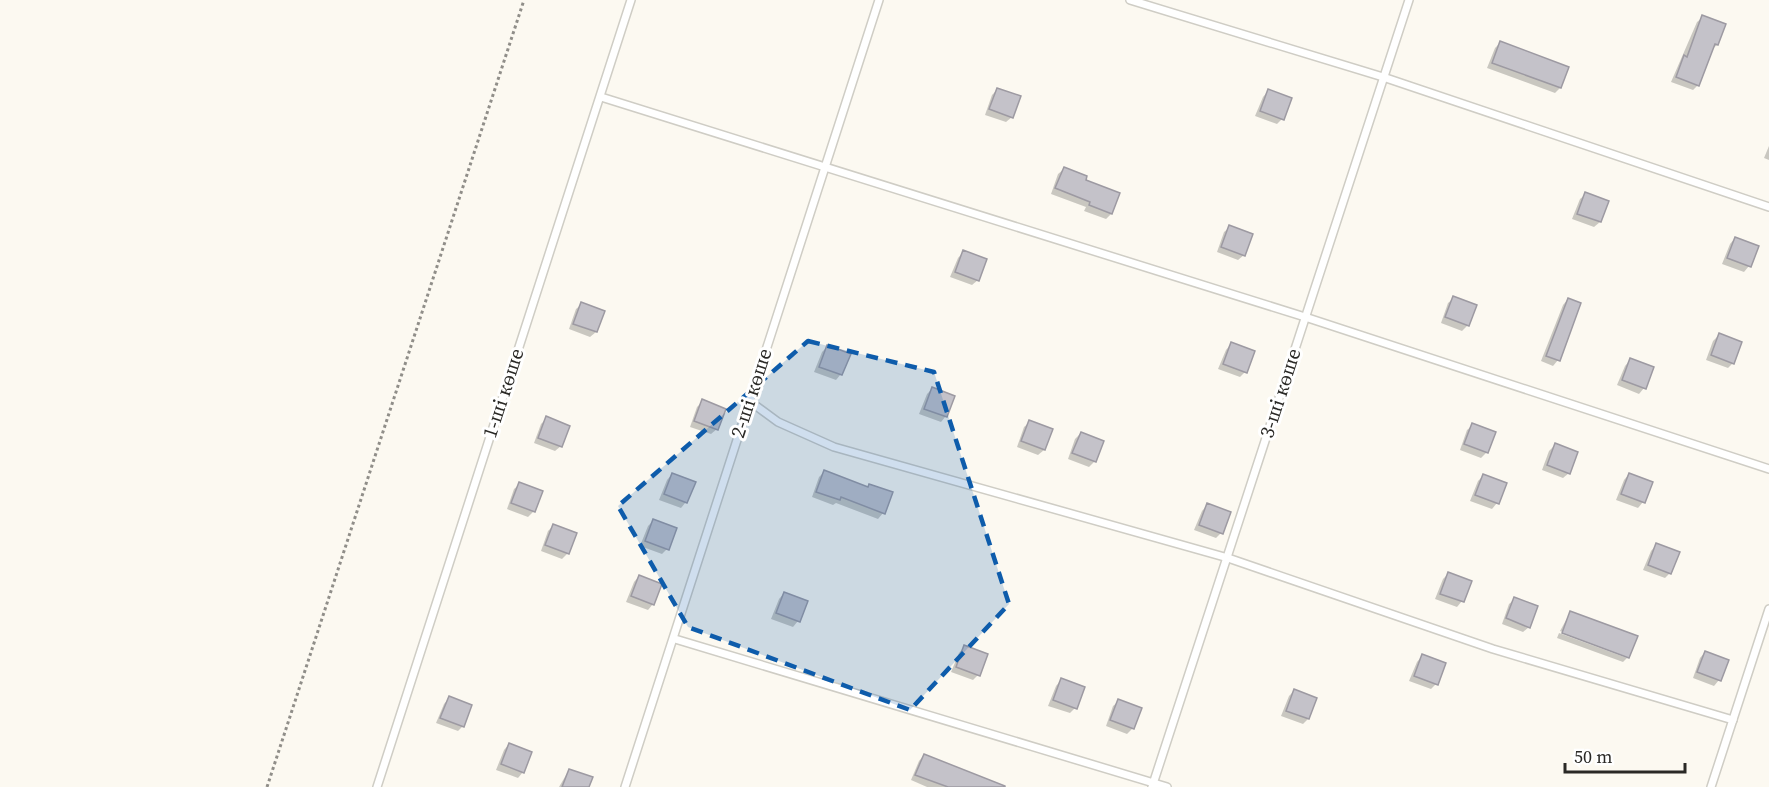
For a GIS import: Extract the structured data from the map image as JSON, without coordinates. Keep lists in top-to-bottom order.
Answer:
{
  "streets": {
    "lane": ["1-ші көше", "2-ші көше", "3-ші көше"]
  },
  "scale_bar": "50 m"
}
